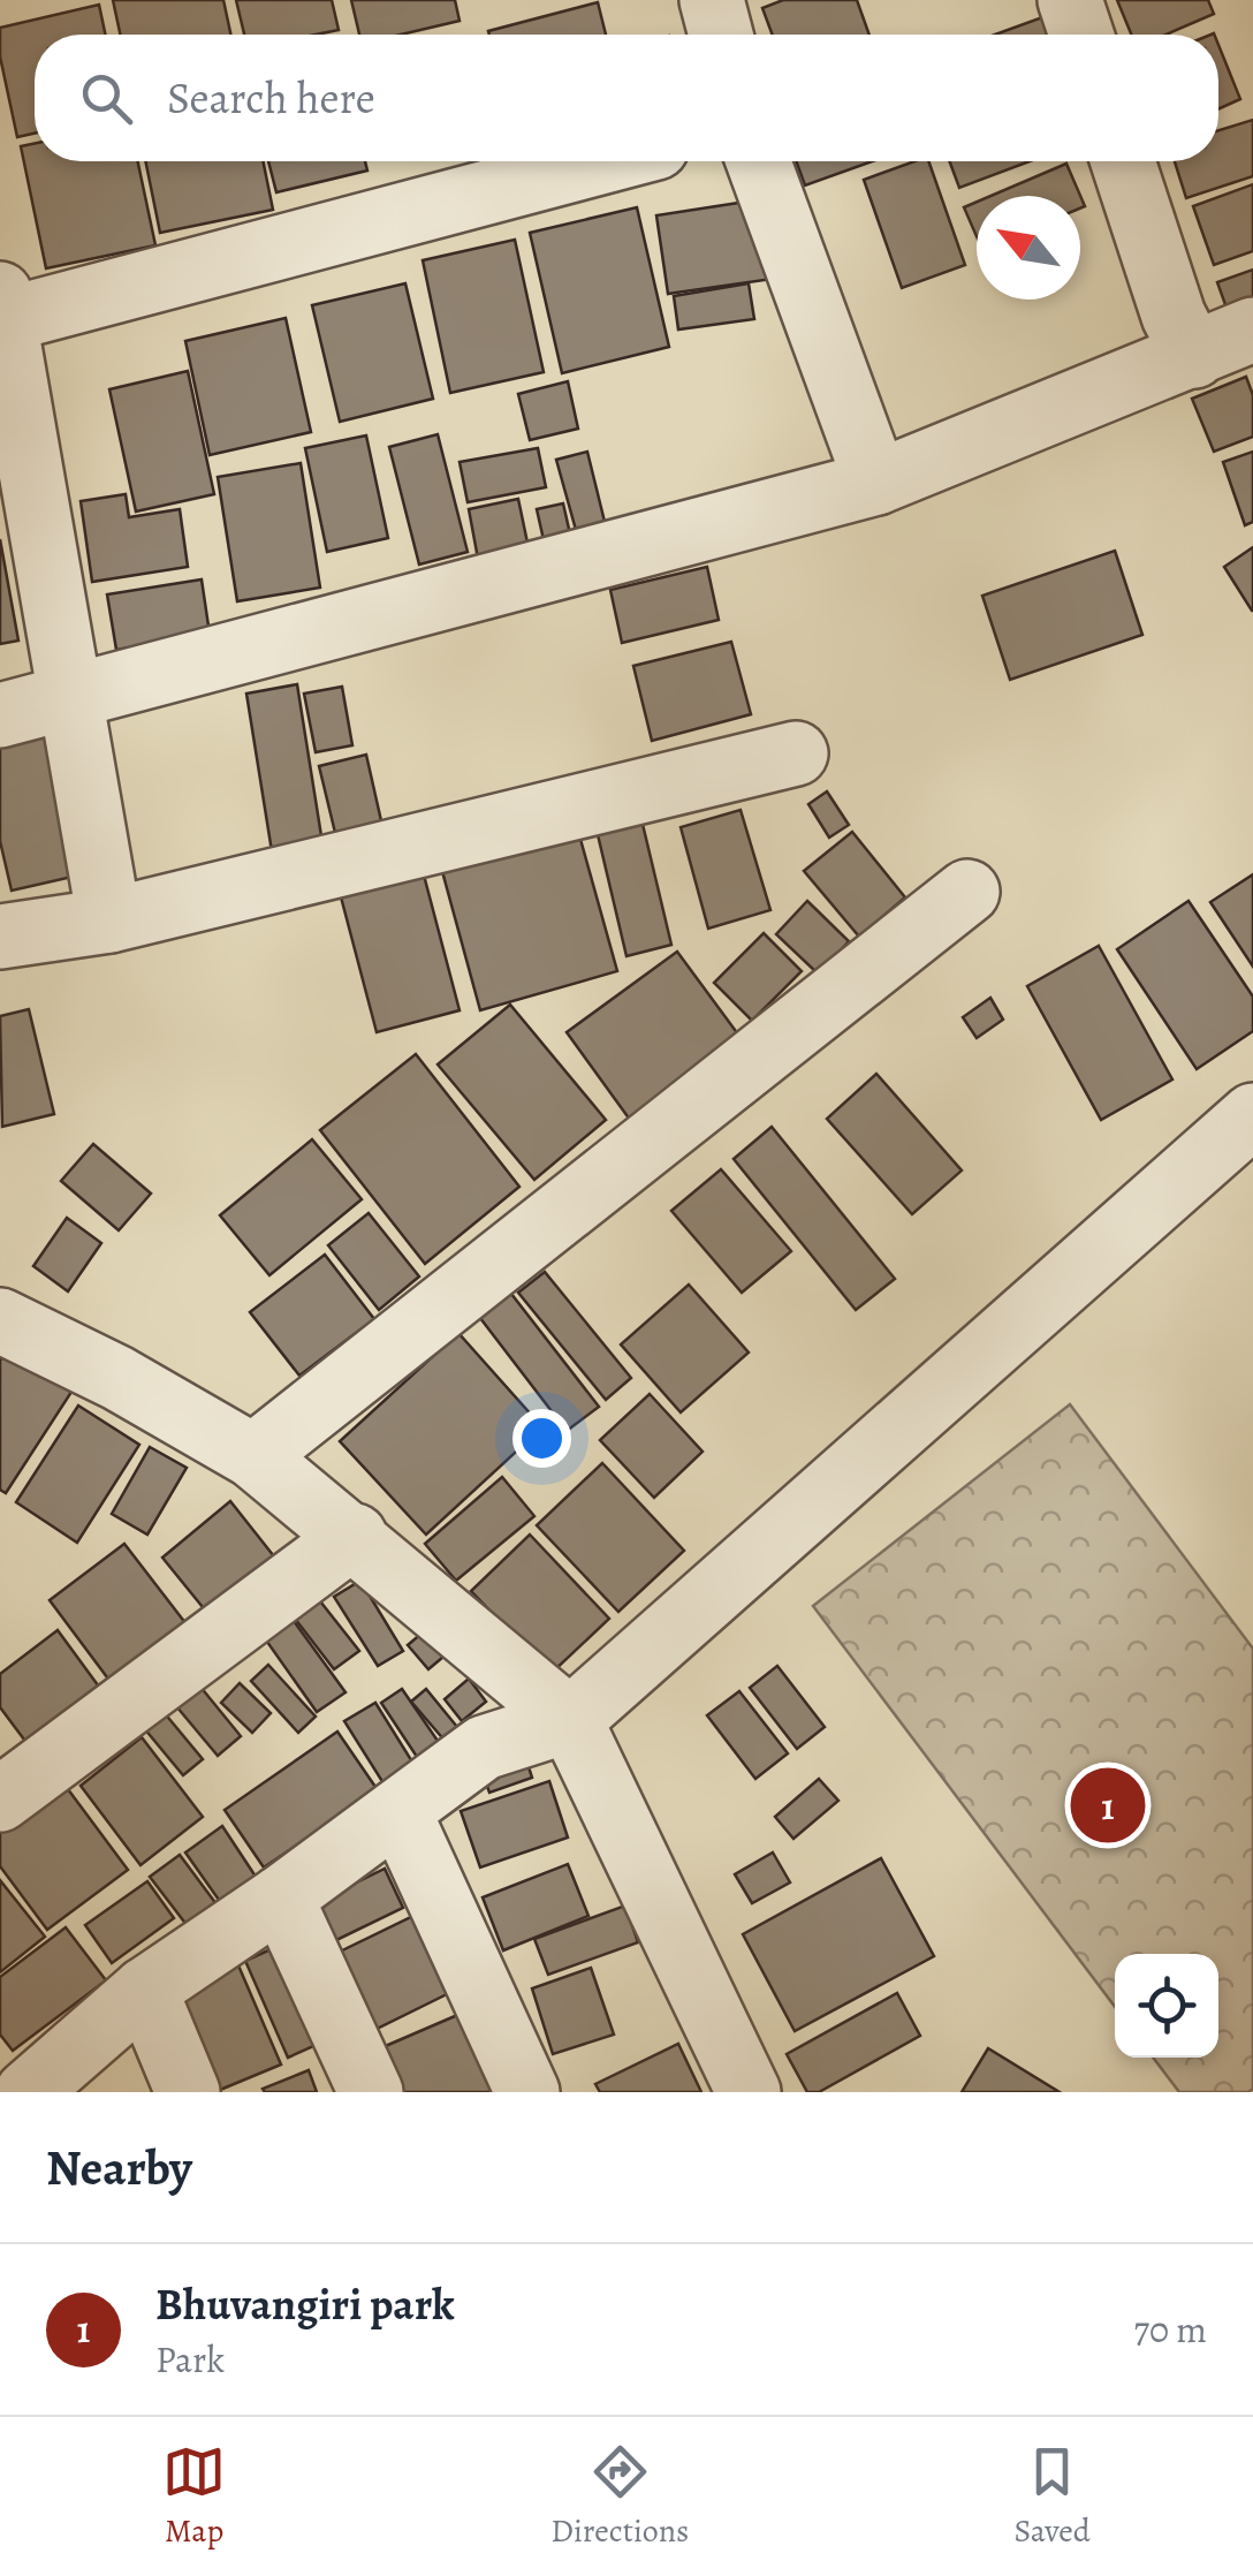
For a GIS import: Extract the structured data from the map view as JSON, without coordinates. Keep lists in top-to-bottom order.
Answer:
{
  "north": "top left",
  "page": {
    "search": "Search here",
    "pins": "1",
    "heading": "Nearby",
    "list": [
      {
        "mark": "1",
        "name": "Bhuvangiri park",
        "note": "Park",
        "value": "70 m"
      }
    ],
    "nav": ["Map", "Directions", "Saved"]
  }
}
